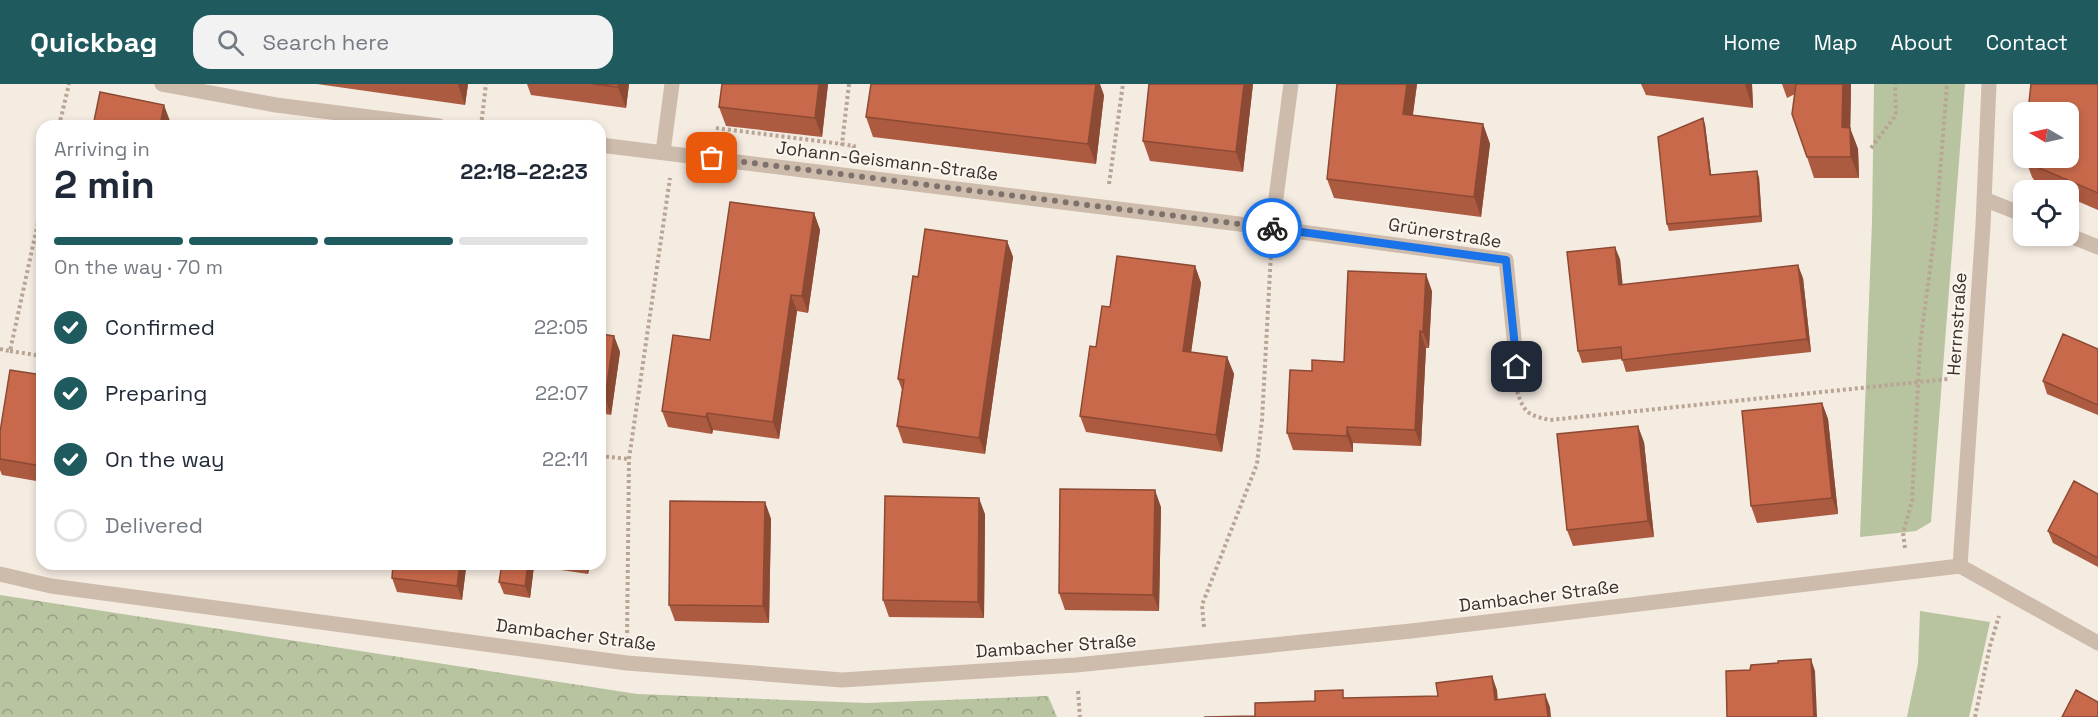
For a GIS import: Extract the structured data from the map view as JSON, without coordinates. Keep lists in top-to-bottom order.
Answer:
{
  "streets": {
    "street": [
      "Johann-Geismann-Straße",
      "Grünerstraße",
      "Herrnstraße",
      "Dambacher Straße"
    ]
  },
  "crossings": [
    ["Johann-Geismann-Straße", "Grünerstraße"],
    ["Herrnstraße", "Dambacher Straße"]
  ],
  "north": "left",
  "page": {
    "header": "Quickbag",
    "search": "Search here",
    "nav": [
      "Home",
      "Map",
      "About",
      "Contact"
    ],
    "heading": ["2 min", "Arriving in", "22:18–22:23"],
    "bar": "On the way · 70 m",
    "list": [
      ["Confirmed", "22:05"],
      ["Preparing", "22:07"],
      ["On the way", "22:11"],
      "Delivered"
    ]
  }
}
